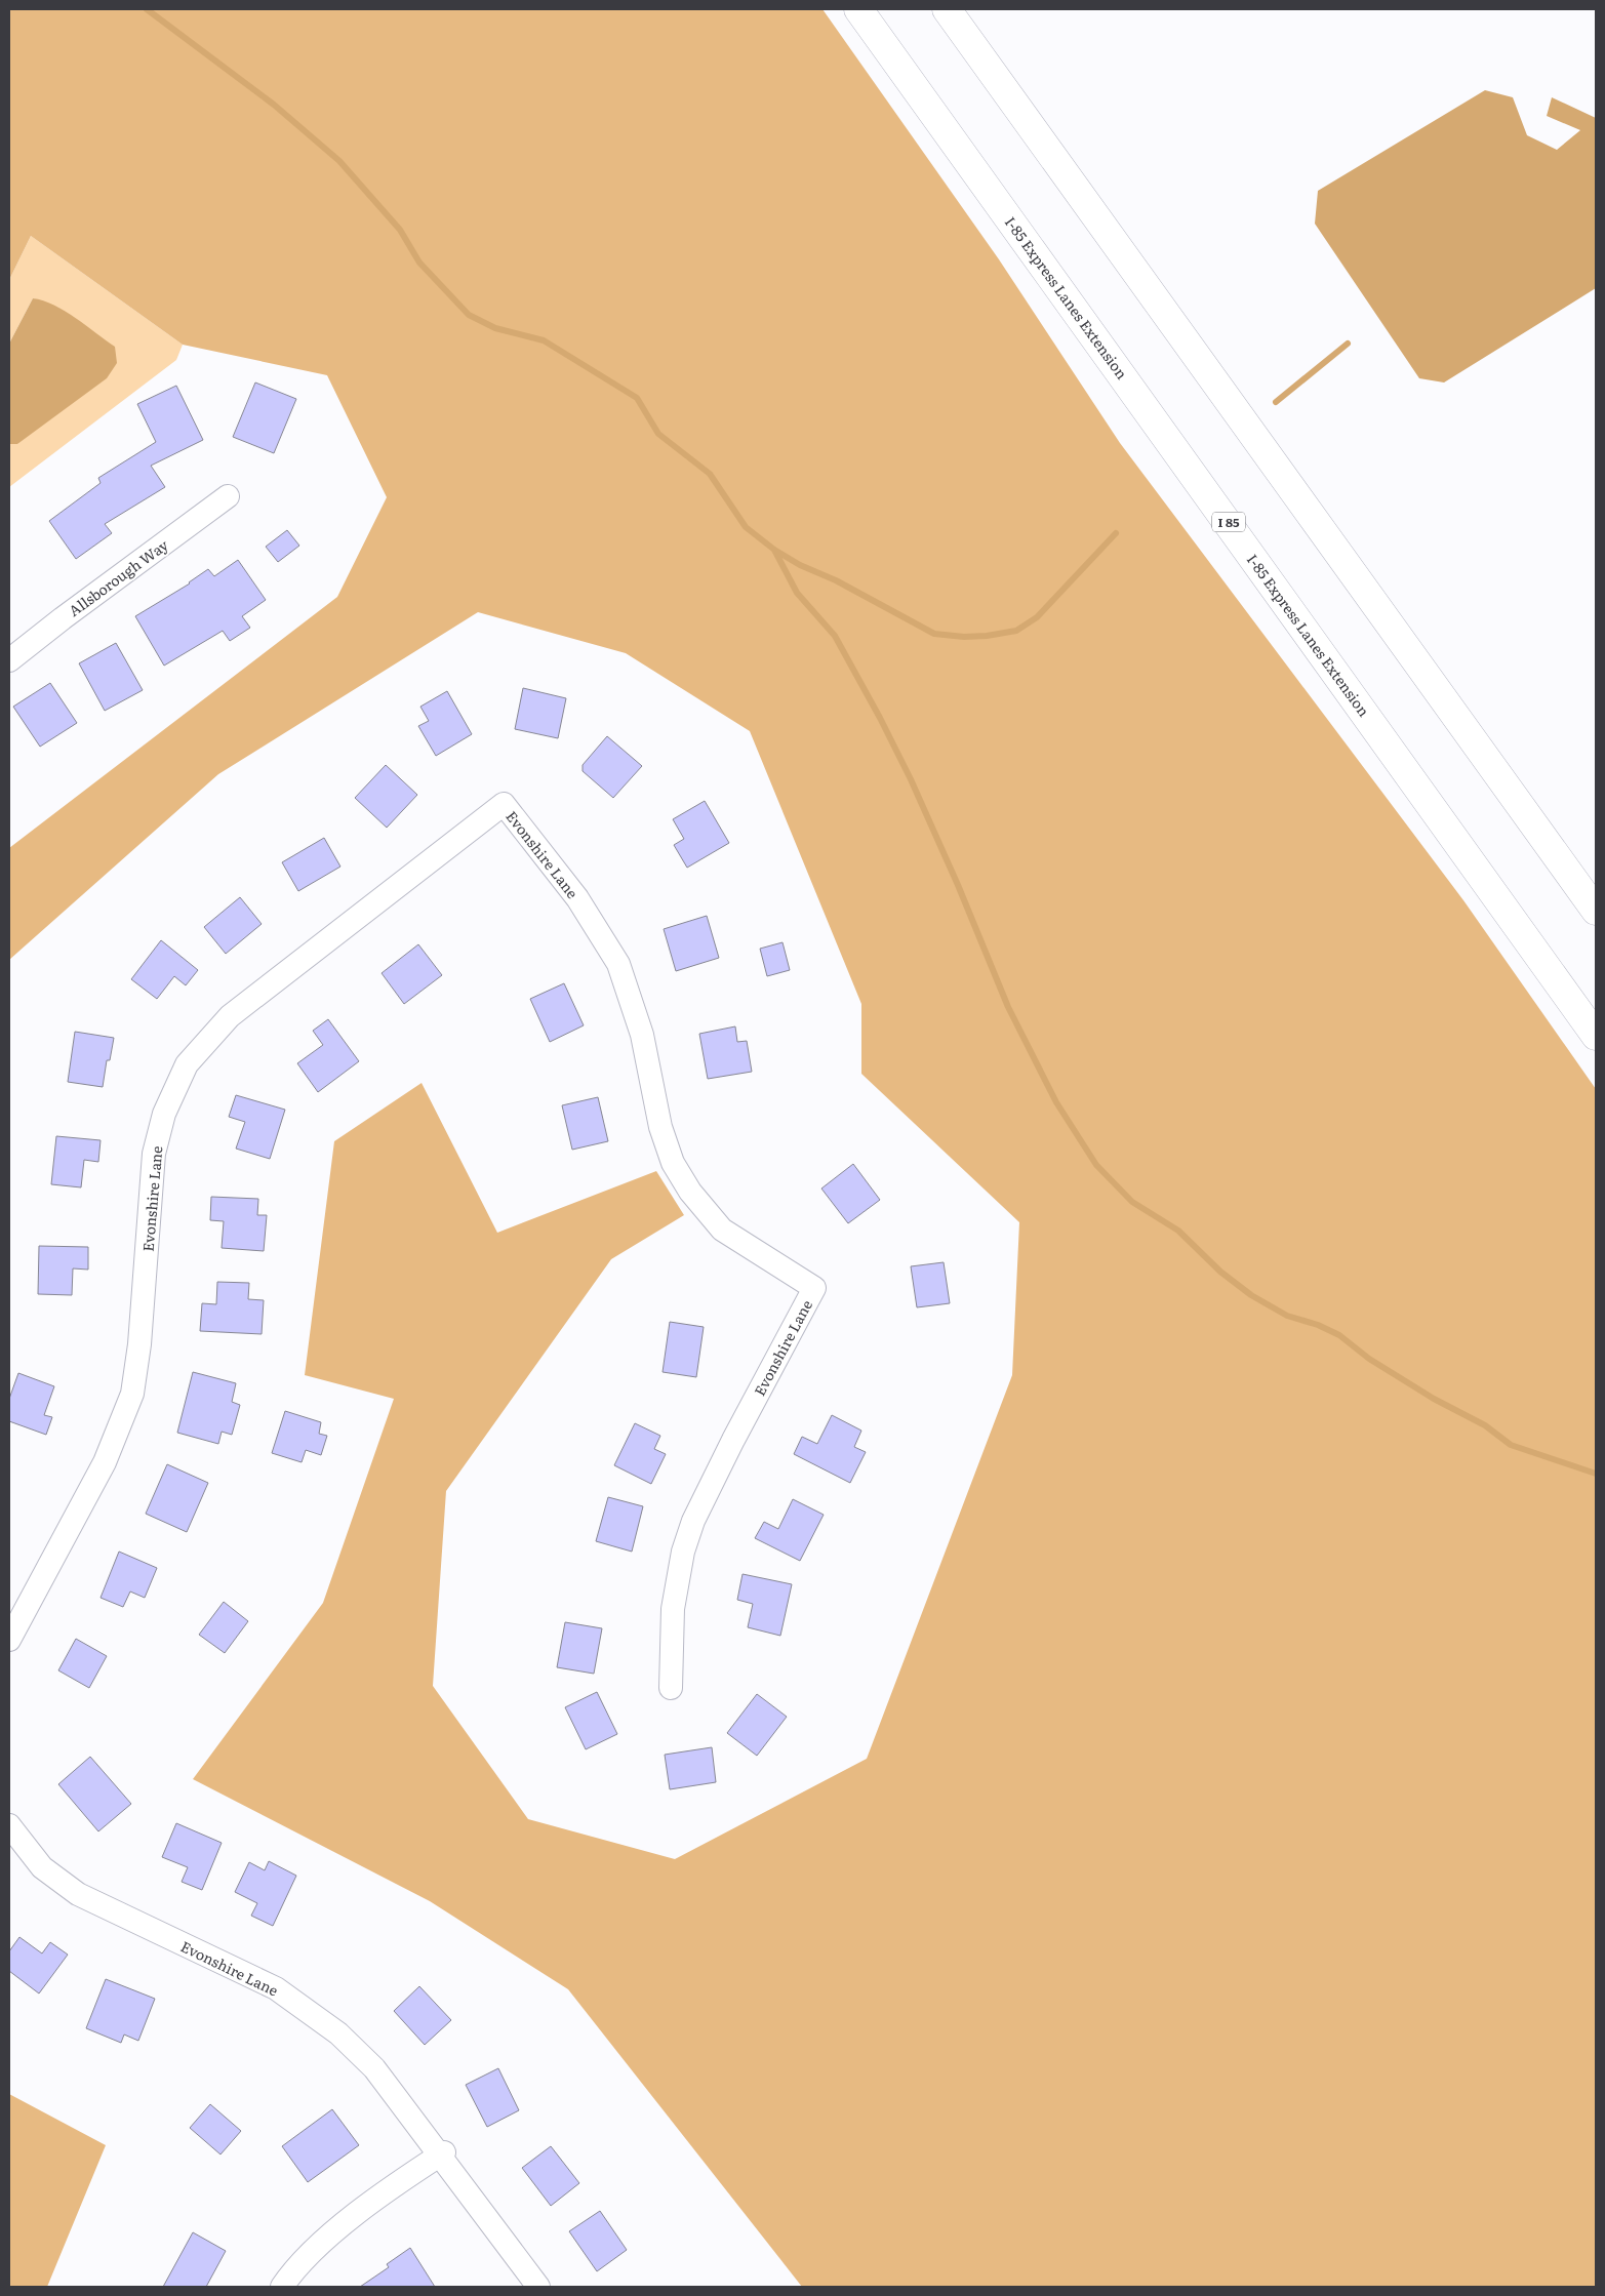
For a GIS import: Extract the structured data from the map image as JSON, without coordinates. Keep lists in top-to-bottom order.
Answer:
{
  "streets": {
    "highway": ["I-85 Express Lanes Extension", "I 85"],
    "street": ["Allsborough Way", "Evonshire Lane"]
  }
}
